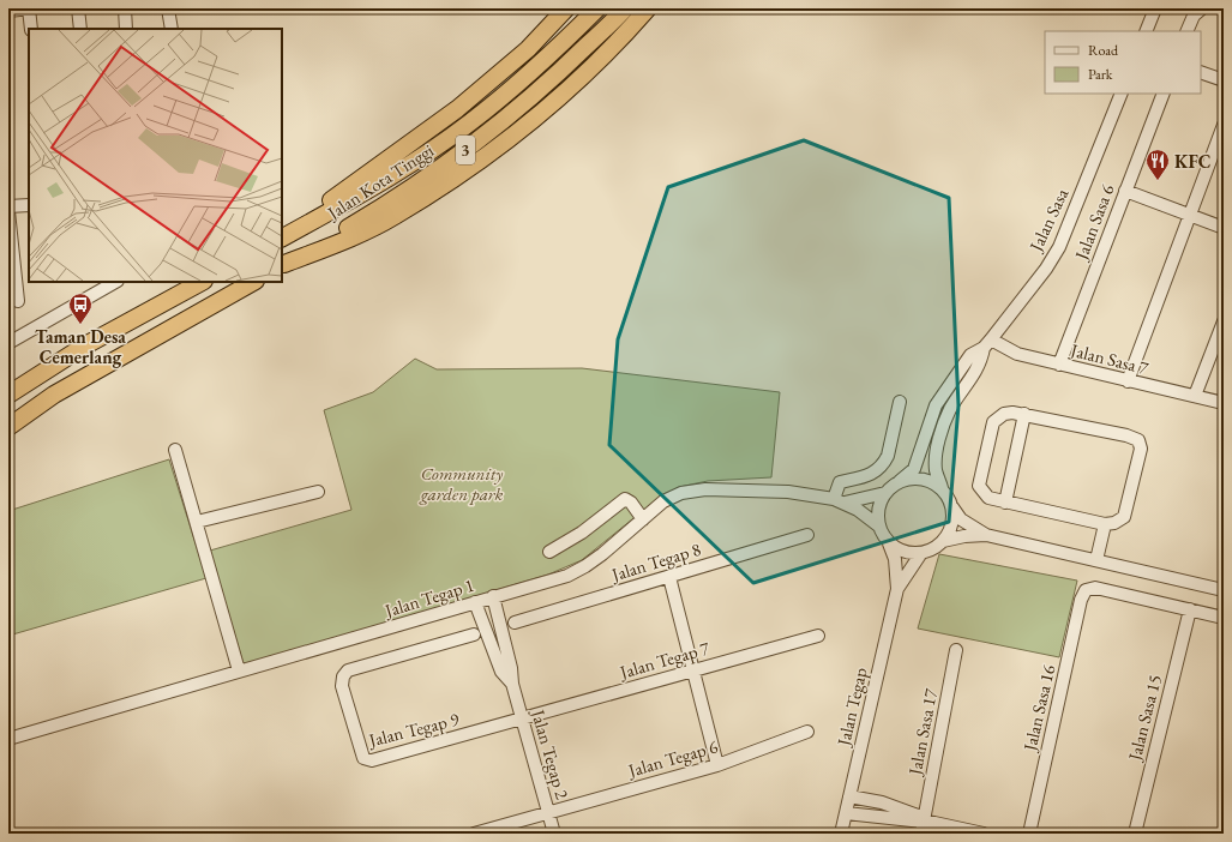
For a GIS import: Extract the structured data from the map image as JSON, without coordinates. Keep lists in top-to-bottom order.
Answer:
{
  "streets": {
    "highway": ["3", "Jalan Kota Tinggi"],
    "street": [
      "Jalan Sasa",
      "Jalan Sasa 6",
      "Jalan Sasa 7",
      "Jalan Tegap 8",
      "Jalan Tegap 1",
      "Jalan Tegap 7",
      "Jalan Tegap",
      "Jalan Sasa 16",
      "Jalan Sasa 15",
      "Jalan Tegap 9",
      "Jalan Sasa 17",
      "Jalan Tegap 2",
      "Jalan Tegap 6"
    ]
  },
  "crossings": [
    ["Jalan Sasa", "Jalan Sasa 7"],
    ["Jalan Sasa", "Jalan Tegap 1"],
    ["Jalan Sasa", "Jalan Tegap"],
    ["Jalan Sasa 6", "Jalan Sasa 7"],
    ["Jalan Tegap 1", "Jalan Tegap"],
    ["Jalan Tegap 1", "Jalan Tegap 2"],
    ["Jalan Tegap 7", "Jalan Tegap 9"],
    ["Jalan Tegap 7", "Jalan Tegap 2"],
    ["Jalan Sasa 16", "Jalan Sasa 15"],
    ["Jalan Tegap 9", "Jalan Tegap 2"],
    ["Jalan Tegap 2", "Jalan Tegap 6"]
  ],
  "parks": ["Community garden park"],
  "places": {
    "restaurant": ["KFC"],
    "bus stop": ["Taman Desa Cemerlang"]
  },
  "legend": ["Road", "Park"]
}
